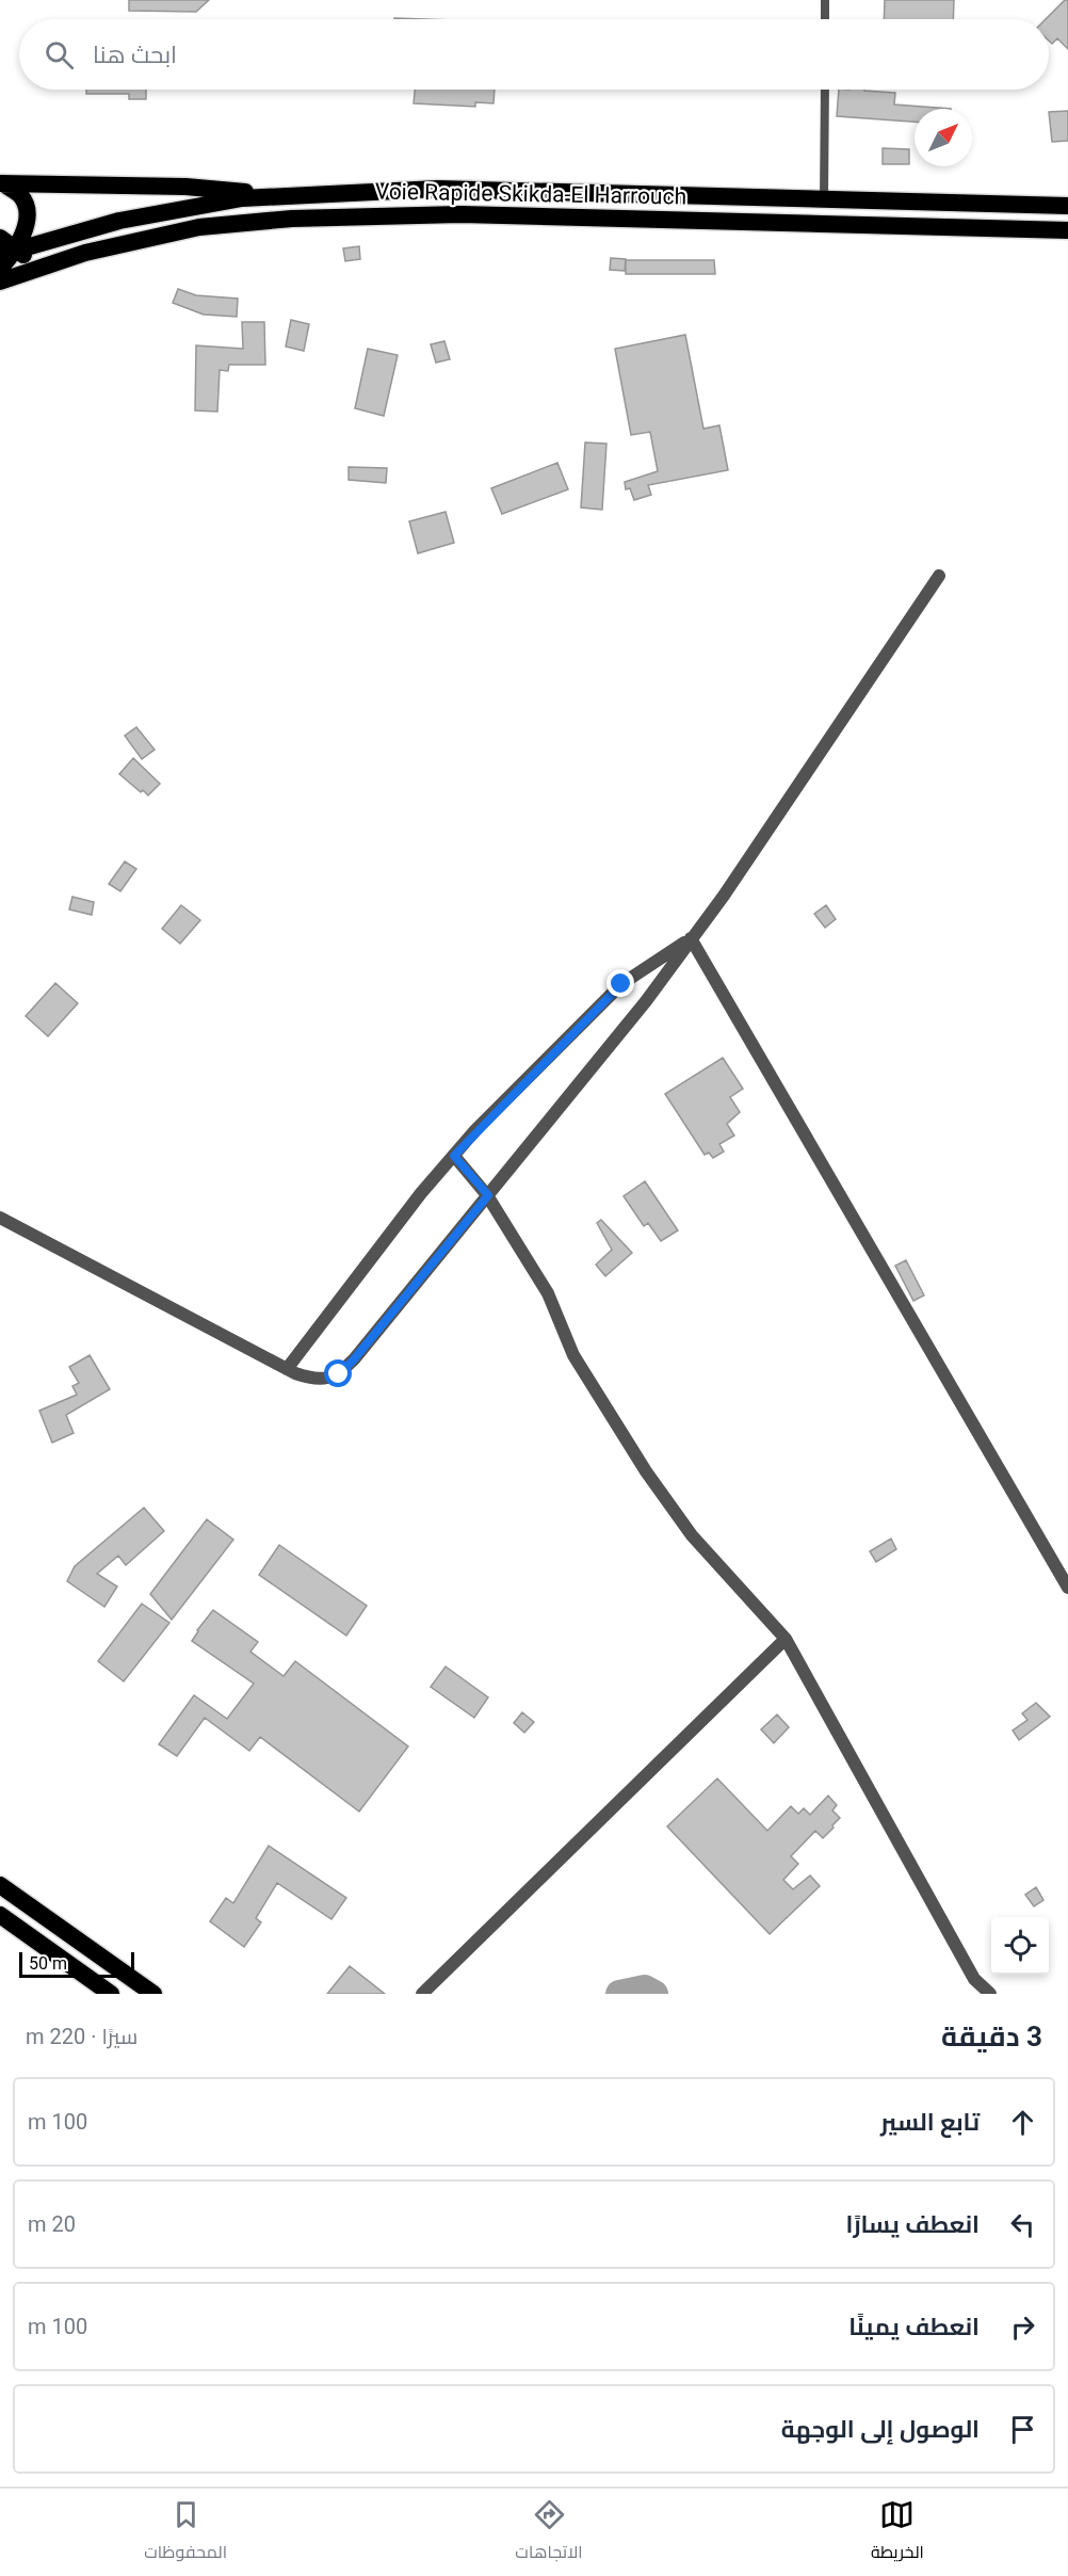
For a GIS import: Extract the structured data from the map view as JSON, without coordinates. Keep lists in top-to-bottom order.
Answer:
{
  "streets": {
    "highway": ["Voie Rapide Skikda-El Harrouch"]
  },
  "scale_bar": "50 m",
  "north": "top right",
  "page": {
    "search": "ابحث هنا",
    "scale": "50 m",
    "heading": ["3 دقيقة", "سيرًا · 220 m"],
    "list": [
      ["تابع السير", "100 m"],
      ["انعطف يسارًا", "20 m"],
      ["انعطف يمينًا", "100 m"],
      "الوصول إلى الوجهة"
    ],
    "nav": ["الخريطة", "الاتجاهات", "المحفوظات"]
  }
}
